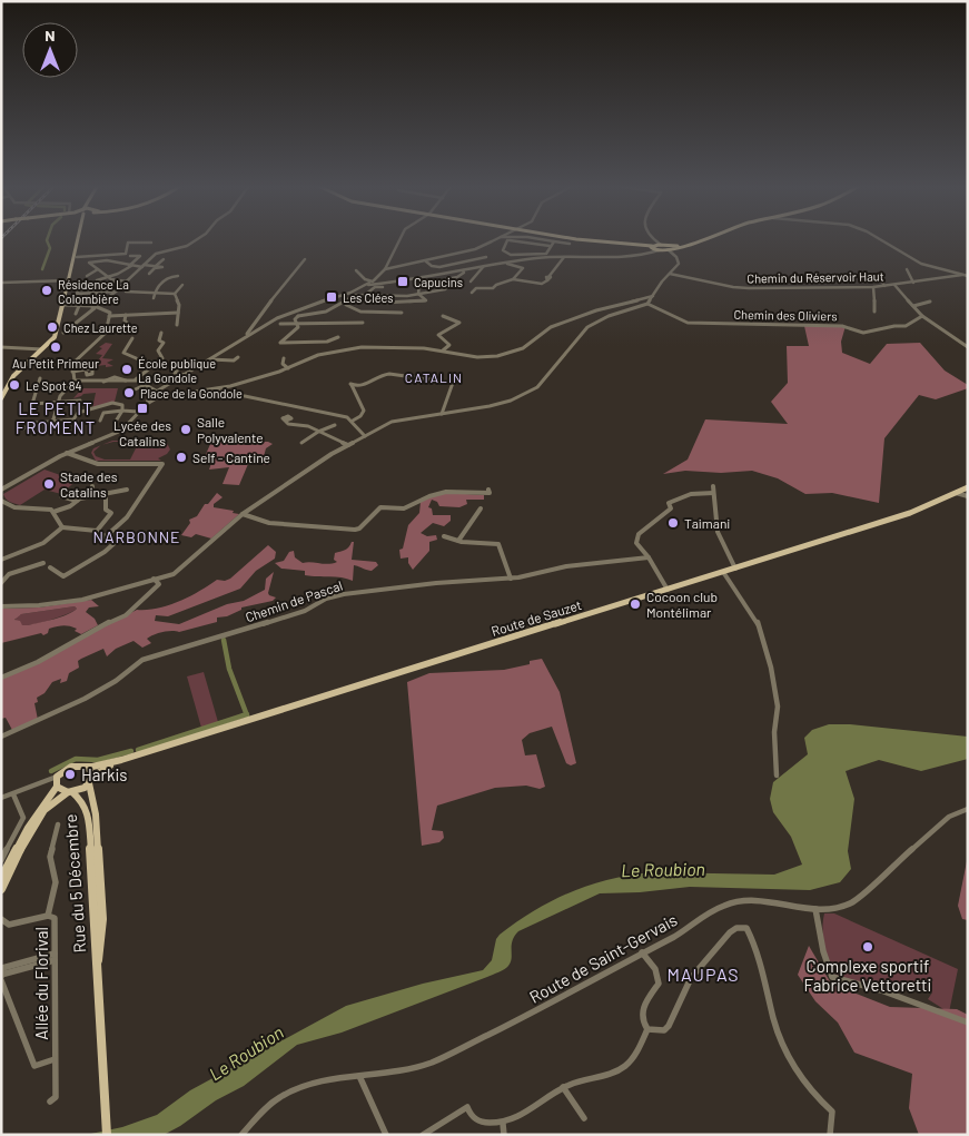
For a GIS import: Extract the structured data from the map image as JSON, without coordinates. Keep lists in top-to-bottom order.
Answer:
{
  "streets": {
    "main road": ["Route de Sauzet", "Rue du 5 Décembre"],
    "street": [
      "Chemin du Réservoir Haut",
      "Chemin des Oliviers",
      "Chemin de Pascal",
      "Route de Saint-Gervais",
      "Allée du Florival"
    ]
  },
  "crossings": [
    ["Route de Sauzet", "Rue du 5 Décembre"]
  ],
  "districts": [
    "CATALIN",
    "LE PETIT FROMENT",
    "NARBONNE",
    "MAUPAS"
  ],
  "water": ["Le Roubion"],
  "places": {
    "transit": ["Capucins", "Les Clées", "Lycée des Catalins"],
    "other": [
      "Résidence La Colombière",
      "Chez Laurette",
      "Au Petit Primeur",
      "École publique La Gondole",
      "Le Spot 84",
      "Place de la Gondole",
      "Salle Polyvalente",
      "Self - Cantine",
      "Stade des Catalins",
      "Taimani",
      "Cocoon club Montélimar",
      "Harkis",
      "Complexe sportif Fabrice Vettoretti"
    ]
  },
  "north": "top"
}
